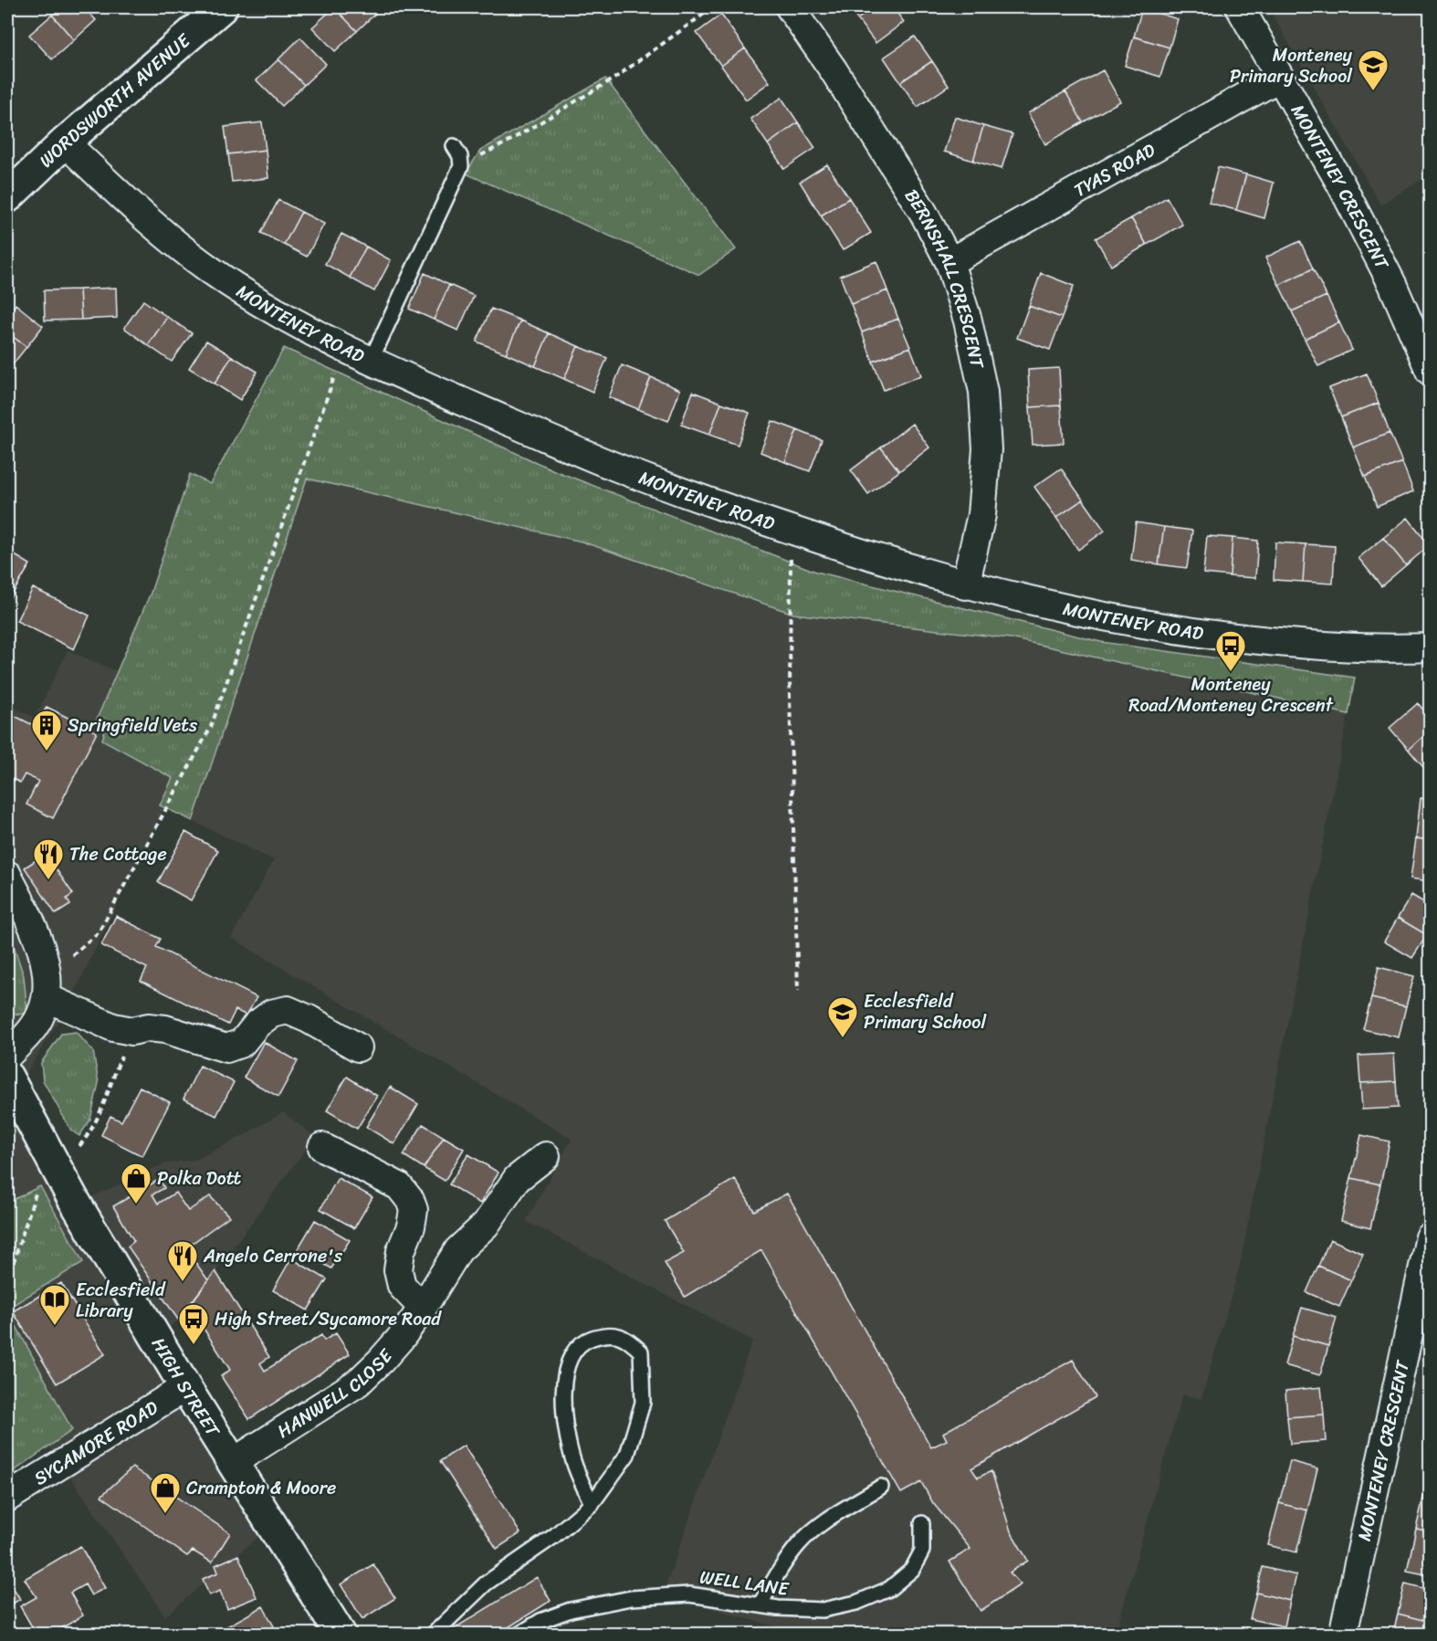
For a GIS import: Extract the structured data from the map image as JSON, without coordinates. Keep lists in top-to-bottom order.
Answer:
{
  "streets": {
    "street": [
      "WORDSWORTH AVENUE",
      "TYAS ROAD",
      "MONTENEY CRESCENT",
      "BERNSHALL CRESCENT",
      "MONTENEY ROAD",
      "HIGH STREET",
      "HANWELL CLOSE",
      "SYCAMORE ROAD"
    ],
    "lane": ["WELL LANE"]
  },
  "crossings": [
    ["WORDSWORTH AVENUE", "MONTENEY ROAD"],
    ["TYAS ROAD", "MONTENEY CRESCENT"],
    ["TYAS ROAD", "BERNSHALL CRESCENT"],
    ["BERNSHALL CRESCENT", "MONTENEY ROAD"],
    ["HIGH STREET", "HANWELL CLOSE"],
    ["HIGH STREET", "SYCAMORE ROAD"]
  ],
  "places": {
    "school or university": ["Monteney Primary School", "Ecclesfield Primary School"],
    "bus stop": ["Monteney Road/Monteney Crescent", "High Street/Sycamore Road"],
    "building": ["Springfield Vets"],
    "restaurant": ["The Cottage", "Angelo Cerrone's"],
    "shop": ["Polka Dott", "Crampton & Moore"],
    "library": ["Ecclesfield Library"]
  }
}
